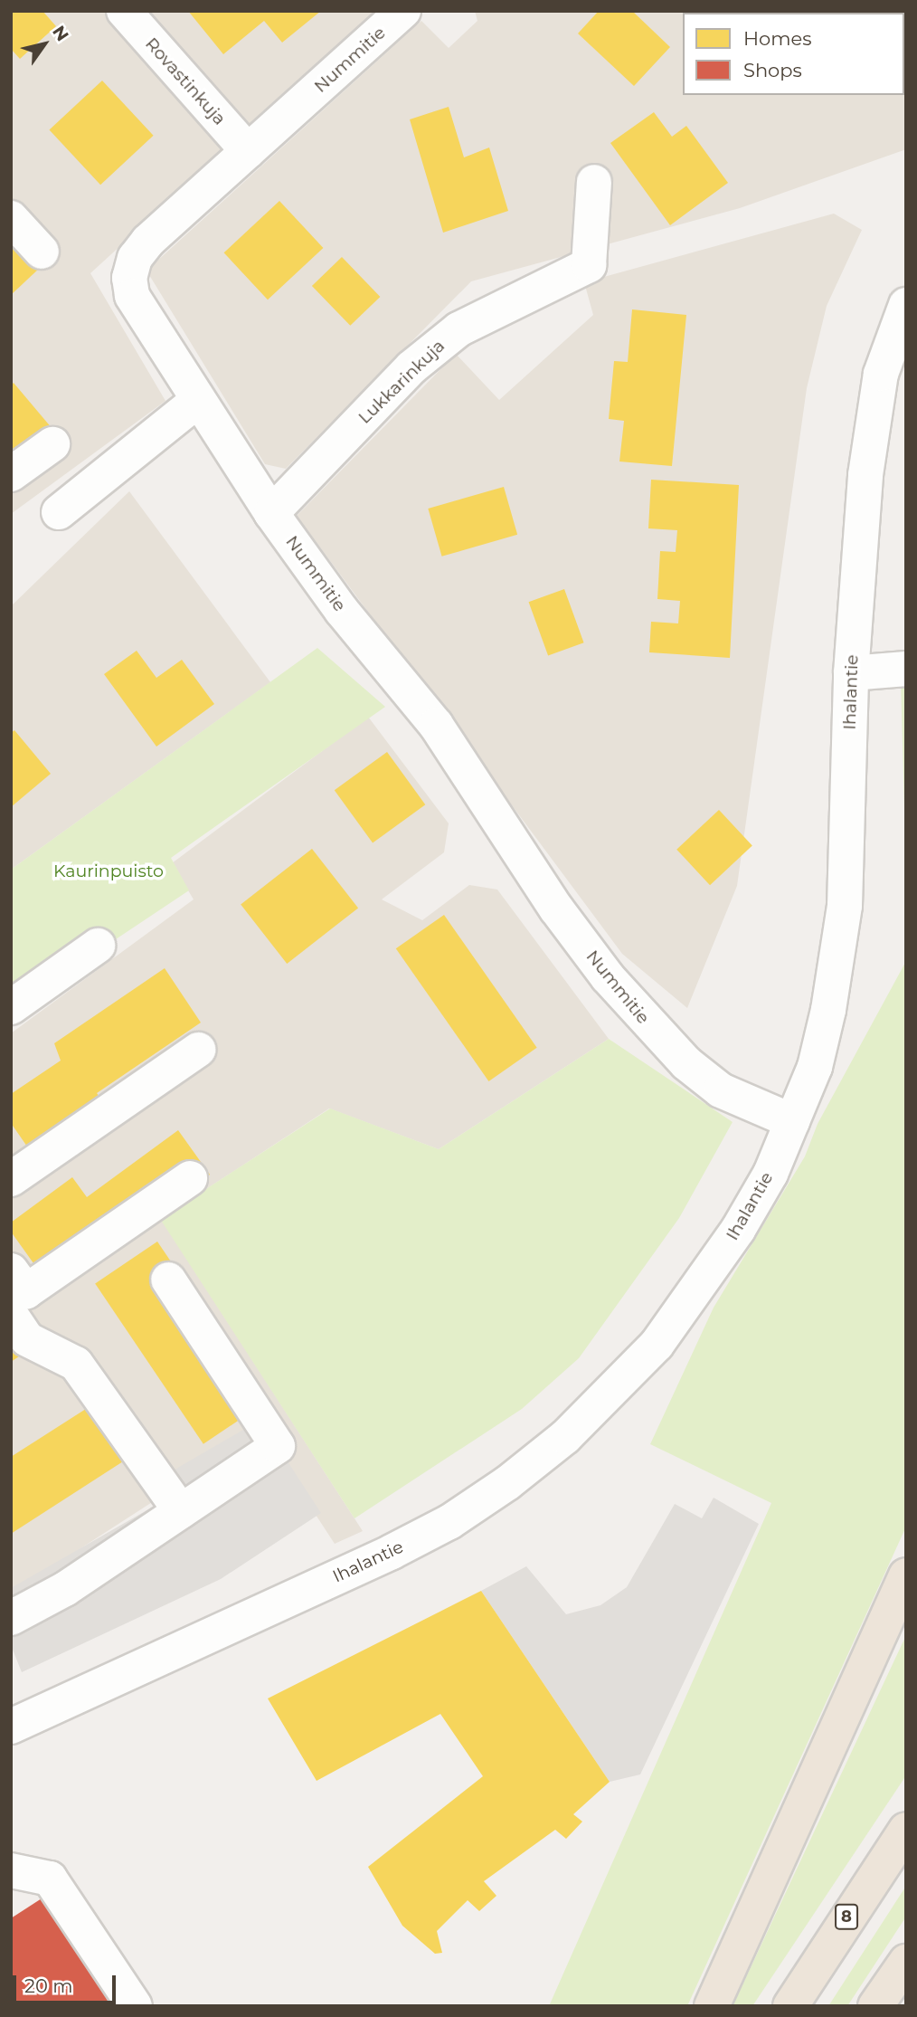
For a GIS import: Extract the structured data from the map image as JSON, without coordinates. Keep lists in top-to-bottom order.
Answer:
{
  "streets": {
    "highway": ["8"],
    "street": [
      "Nummitie",
      "Rovastinkuja",
      "Lukkarinkuja",
      "Ihalantie"
    ]
  },
  "crossings": [
    ["Nummitie", "Rovastinkuja"],
    ["Nummitie", "Lukkarinkuja"],
    ["Nummitie", "Ihalantie"]
  ],
  "parks": ["Kaurinpuisto"],
  "legend": ["Homes", "Shops"],
  "scale_bar": "20 m",
  "north": "top right"
}
